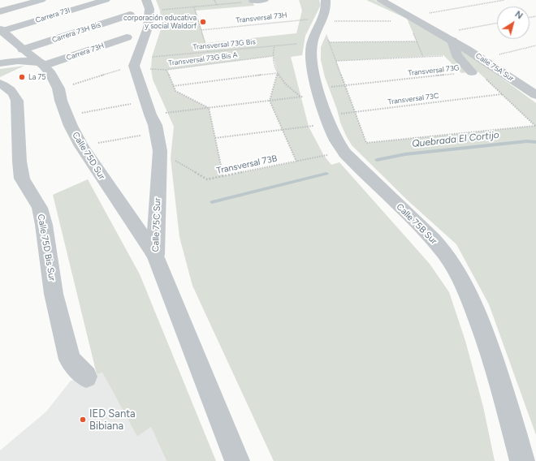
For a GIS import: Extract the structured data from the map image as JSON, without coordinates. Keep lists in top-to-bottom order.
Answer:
{
  "streets": {
    "street": [
      "Carrera 73I",
      "Carrera 73H Bis",
      "Carrera 73H",
      "Calle 75A Sur",
      "Calle 75D Sur",
      "Calle 75B Sur",
      "Calle 75C Sur",
      "Calle 75D Bis Sur"
    ],
    "path": [
      "Transversal 73H",
      "Transversal 73G Bis",
      "Transversal 73G Bis A",
      "Transversal 73G",
      "Transversal 73C",
      "Transversal 73B"
    ]
  },
  "crossings": [
    ["Carrera 73I", "Calle 75D Sur"],
    ["Transversal 73H", "Calle 75B Sur"],
    ["Carrera 73H Bis", "Calle 75D Sur"],
    ["Transversal 73G Bis", "Transversal 73G Bis A"],
    ["Transversal 73G Bis", "Calle 75D Sur"],
    ["Transversal 73G Bis", "Calle 75B Sur"],
    ["Transversal 73G Bis", "Calle 75C Sur"],
    ["Carrera 73H", "Calle 75D Sur"],
    ["Transversal 73G Bis A", "Calle 75C Sur"],
    ["Calle 75A Sur", "Transversal 73G"],
    ["Transversal 73G", "Calle 75B Sur"],
    ["Transversal 73G", "Calle 75C Sur"],
    ["Transversal 73C", "Calle 75B Sur"],
    ["Calle 75D Sur", "Calle 75C Sur"],
    ["Transversal 73B", "Calle 75B Sur"],
    ["Transversal 73B", "Calle 75C Sur"]
  ],
  "water": ["Quebrada El Cortijo"],
  "places": ["corporación educativa y social Waldorf", "La 75", "IED Santa Bibiana"],
  "north": "top right"
}
